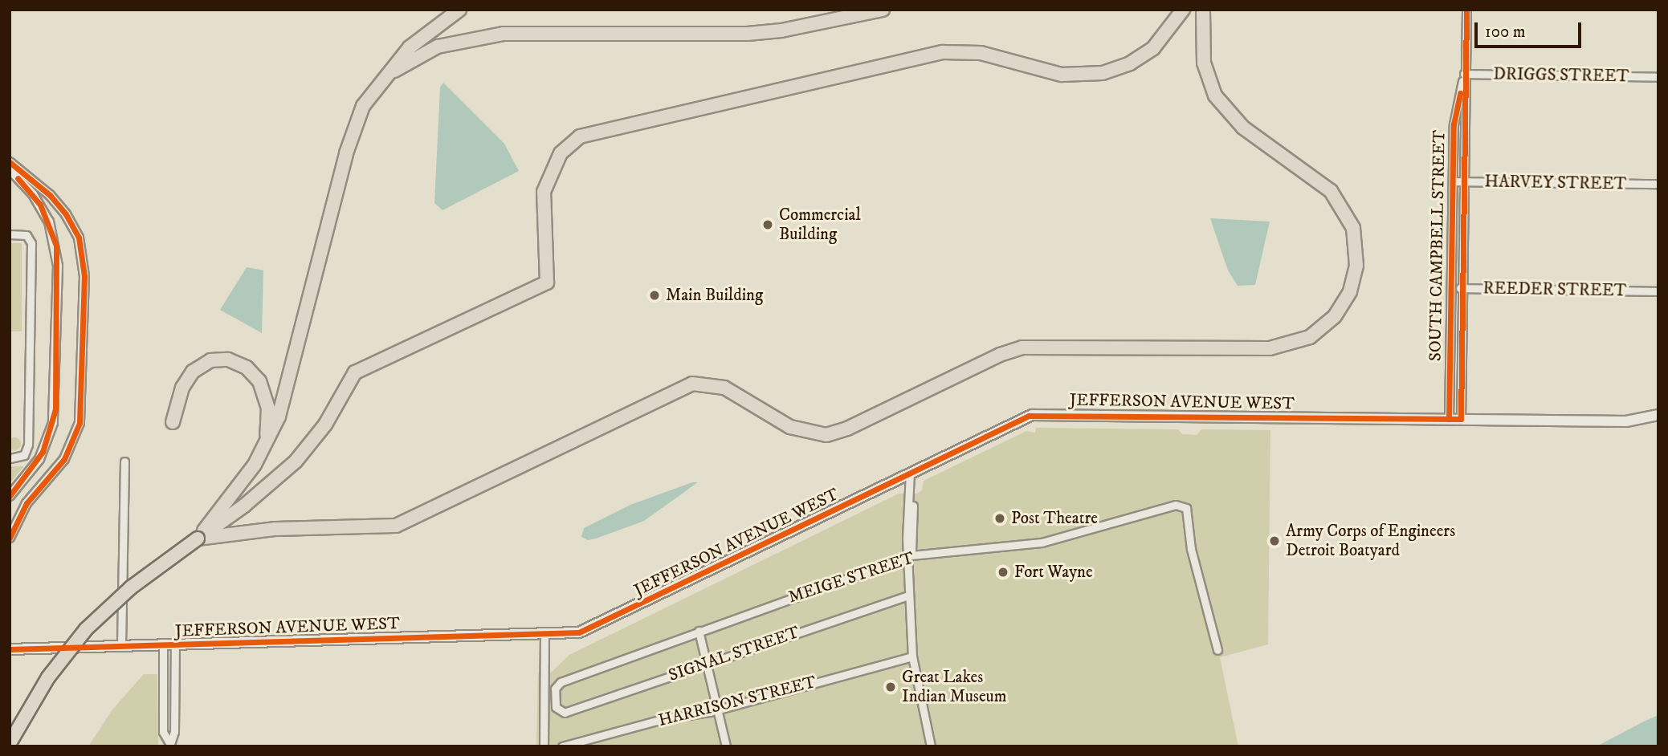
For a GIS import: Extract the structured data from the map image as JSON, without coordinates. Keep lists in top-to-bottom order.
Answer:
{
  "streets": {
    "main road": ["JEFFERSON AVENUE WEST"],
    "street": [
      "DRIGGS STREET",
      "HARVEY STREET",
      "SOUTH CAMPBELL STREET",
      "REEDER STREET",
      "MEIGE STREET",
      "SIGNAL STREET",
      "HARRISON STREET"
    ]
  },
  "crossings": [
    ["DRIGGS STREET", "SOUTH CAMPBELL STREET"],
    ["HARVEY STREET", "SOUTH CAMPBELL STREET"],
    ["SOUTH CAMPBELL STREET", "REEDER STREET"],
    ["SOUTH CAMPBELL STREET", "JEFFERSON AVENUE WEST"],
    ["MEIGE STREET", "SIGNAL STREET"]
  ],
  "places": [
    "Commercial Building",
    "Main Building",
    "Post Theatre",
    "Army Corps of Engineers Detroit Boatyard",
    "Fort Wayne",
    "Great Lakes Indian Museum"
  ],
  "scale_bar": "100 m"
}
